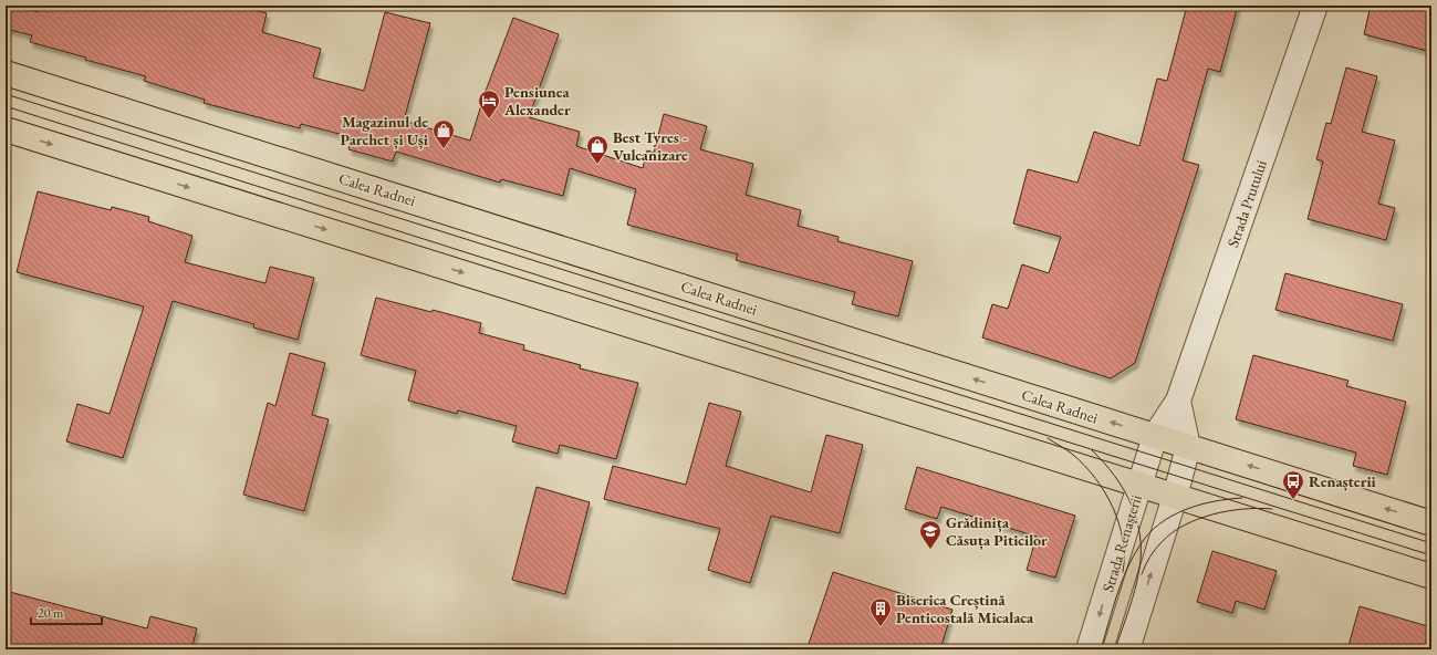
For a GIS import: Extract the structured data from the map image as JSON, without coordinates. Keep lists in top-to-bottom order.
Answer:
{
  "streets": {
    "main road": ["Calea Radnei"],
    "street": ["Strada Prutului", "Strada Renașterii"]
  },
  "crossings": [
    ["Calea Radnei", "Strada Prutului"],
    ["Calea Radnei", "Strada Renașterii"],
    ["Strada Prutului", "Strada Renașterii"]
  ],
  "places": {
    "hotel": ["Pensiunea Alexander"],
    "shop": ["Magazinul de Parchet și Uși", "Best Tyres - Vulcanizare"],
    "bus stop": ["Renașterii"],
    "school or university": ["Grădinița Căsuța Piticilor"],
    "building": ["Biserica Creștină Penticostală Micalaca"]
  },
  "scale_bar": "20 m"
}
